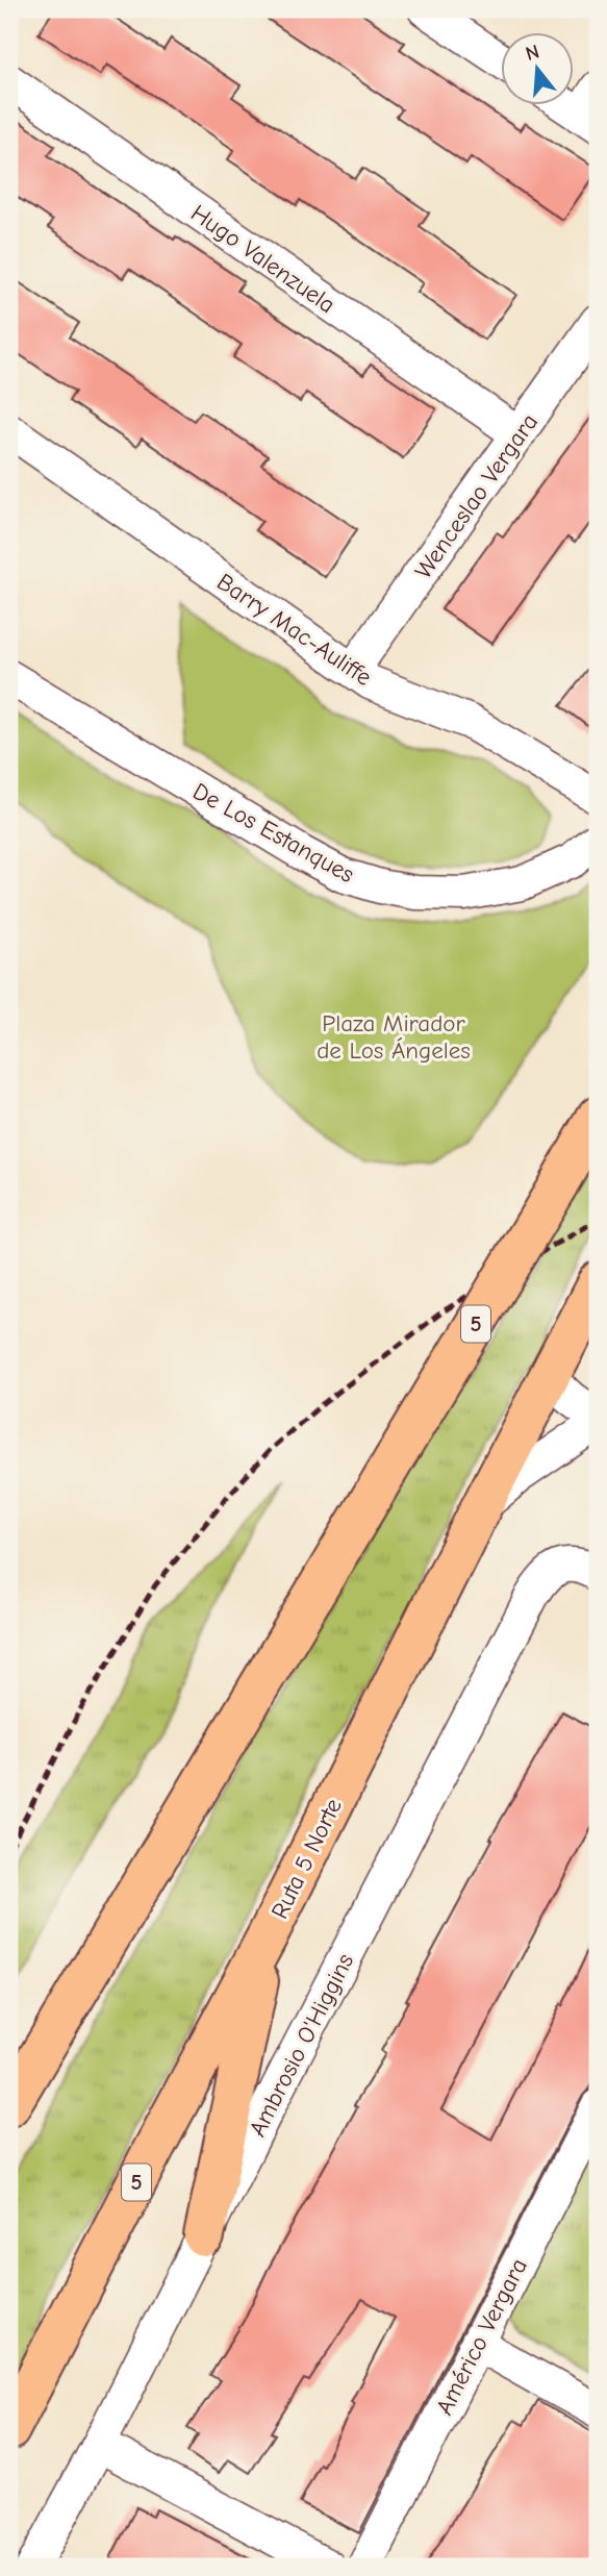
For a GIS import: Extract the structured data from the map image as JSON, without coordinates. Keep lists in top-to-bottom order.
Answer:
{
  "streets": {
    "highway": ["5", "Ruta 5 Norte"],
    "street": [
      "Hugo Valenzuela",
      "Wenceslao Vergara",
      "Barry Mac-Auliffe",
      "De Los Estanques",
      "Ambrosio O'Higgins",
      "Américo Vergara"
    ]
  },
  "crossings": [
    ["Hugo Valenzuela", "Wenceslao Vergara"],
    ["Wenceslao Vergara", "Barry Mac-Auliffe"]
  ],
  "parks": ["Plaza Mirador de Los Ángeles"],
  "north": "top"
}
